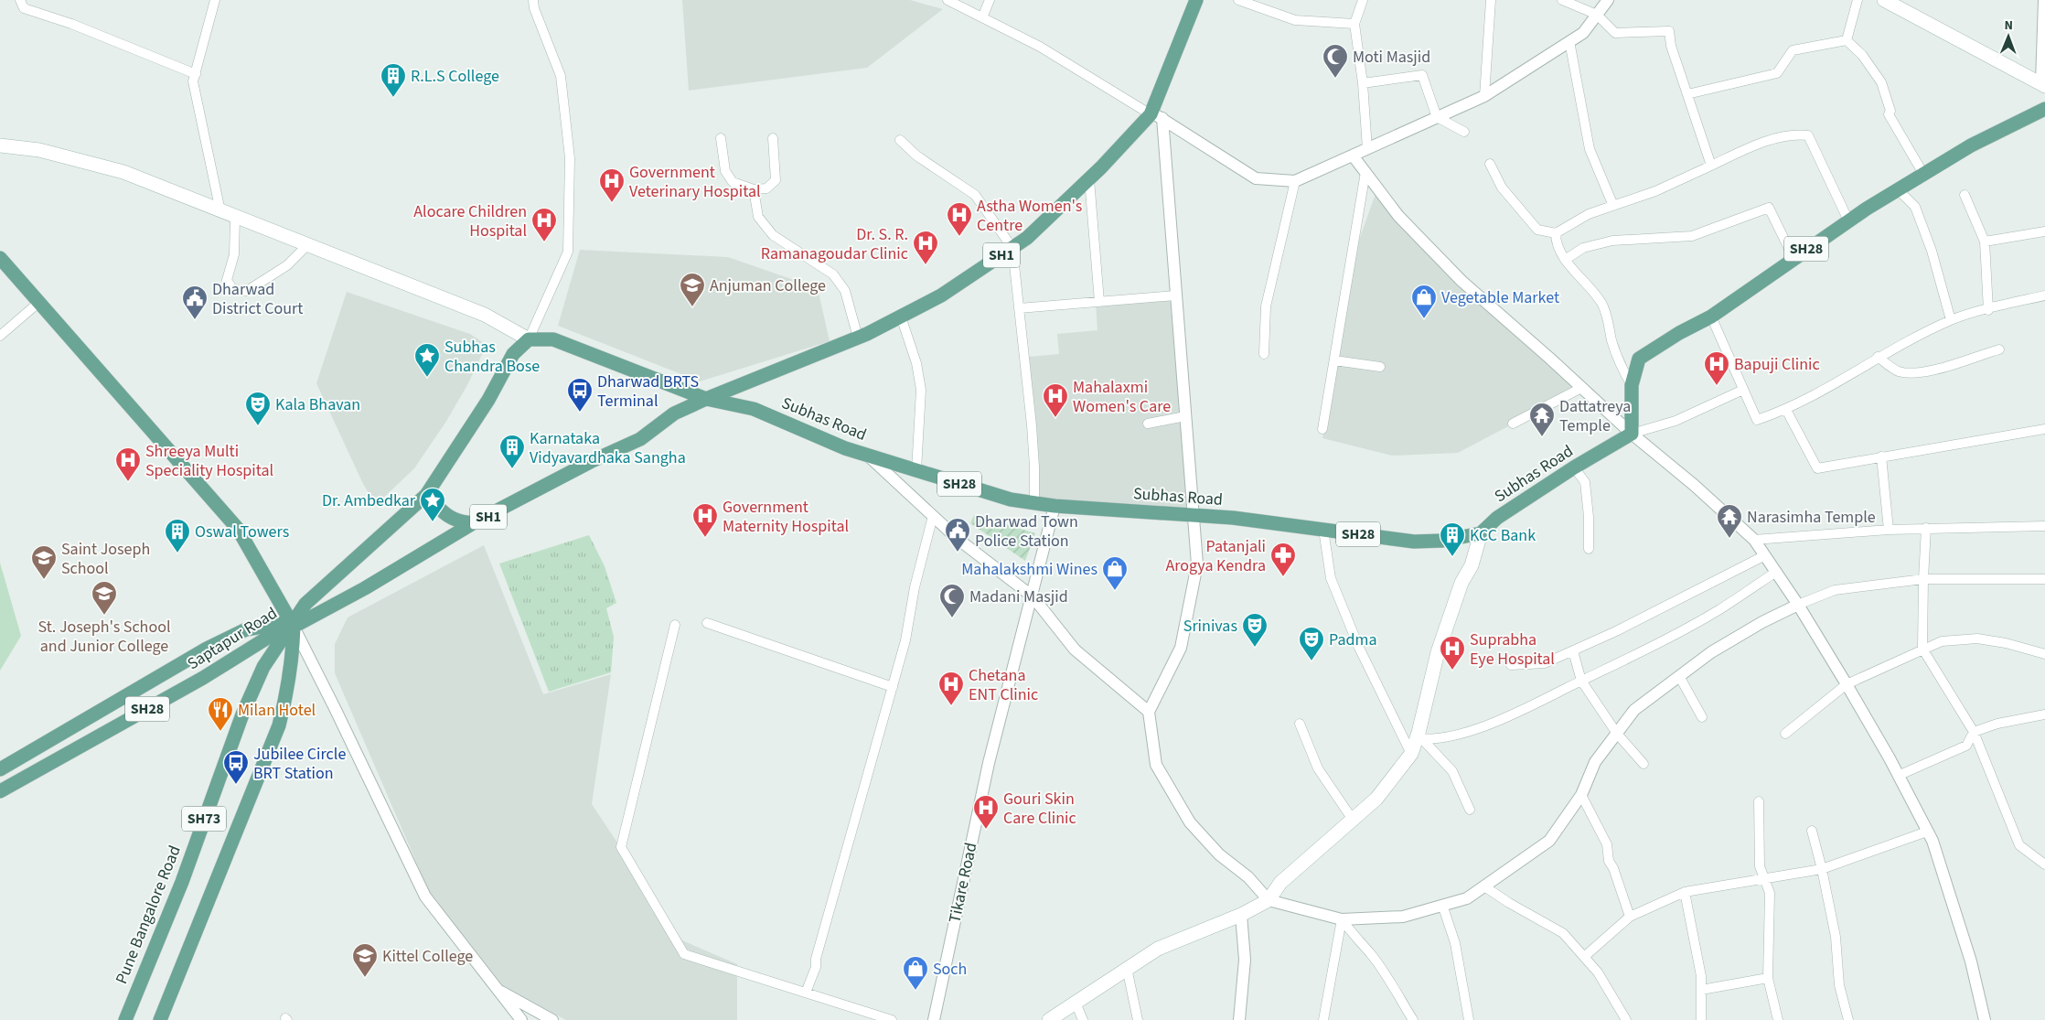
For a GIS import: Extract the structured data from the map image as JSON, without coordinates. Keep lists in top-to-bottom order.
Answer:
{
  "streets": {
    "main road": [
      "SH28",
      "SH1",
      "Subhas Road",
      "Saptapur Road",
      "SH73",
      "Pune Bangalore Road"
    ],
    "street": ["Tikare Road"]
  },
  "crossings": [
    ["SH28", "Subhas Road"],
    ["SH1", "Subhas Road"],
    ["SH1", "Saptapur Road"],
    ["SH1", "SH73"],
    ["SH1", "Pune Bangalore Road"],
    ["Subhas Road", "Tikare Road"],
    ["Subhas Road", "Pune Bangalore Road"],
    ["Saptapur Road", "SH73"],
    ["Saptapur Road", "Pune Bangalore Road"],
    ["SH73", "Pune Bangalore Road"]
  ],
  "places": {
    "mosque": ["Moti Masjid", "Madani Masjid"],
    "building": [
      "R.L.S College",
      "Karnataka Vidyavardhaka Sangha",
      "Oswal Towers",
      "KCC Bank"
    ],
    "hospital": [
      "Government Veterinary Hospital",
      "Astha Women's Centre",
      "Alocare Children Hospital",
      "Dr. S. R. Ramanagoudar Clinic",
      "Bapuji Clinic",
      "Mahalaxmi Women's Care",
      "Shreeya Multi Speciality Hospital",
      "Government Maternity Hospital",
      "Suprabha Eye Hospital",
      "Chetana ENT Clinic",
      "Gouri Skin Care Clinic"
    ],
    "school or university": [
      "Anjuman College",
      "Saint Joseph School",
      "St. Joseph's School and Junior College",
      "Kittel College"
    ],
    "shop": ["Vegetable Market", "Mahalakshmi Wines", "Soch"],
    "public building": ["Dharwad District Court", "Dharwad Town Police Station"],
    "place": ["Subhas Chandra Bose", "Dr. Ambedkar"],
    "bus stop": ["Dharwad BRTS Terminal", "Jubilee Circle BRT Station"],
    "theatre": ["Kala Bhavan", "Srinivas", "Padma"],
    "temple": ["Dattatreya Temple", "Narasimha Temple"],
    "pharmacy": ["Patanjali Arogya Kendra"],
    "restaurant": ["Milan Hotel"]
  },
  "north": "top"
}
